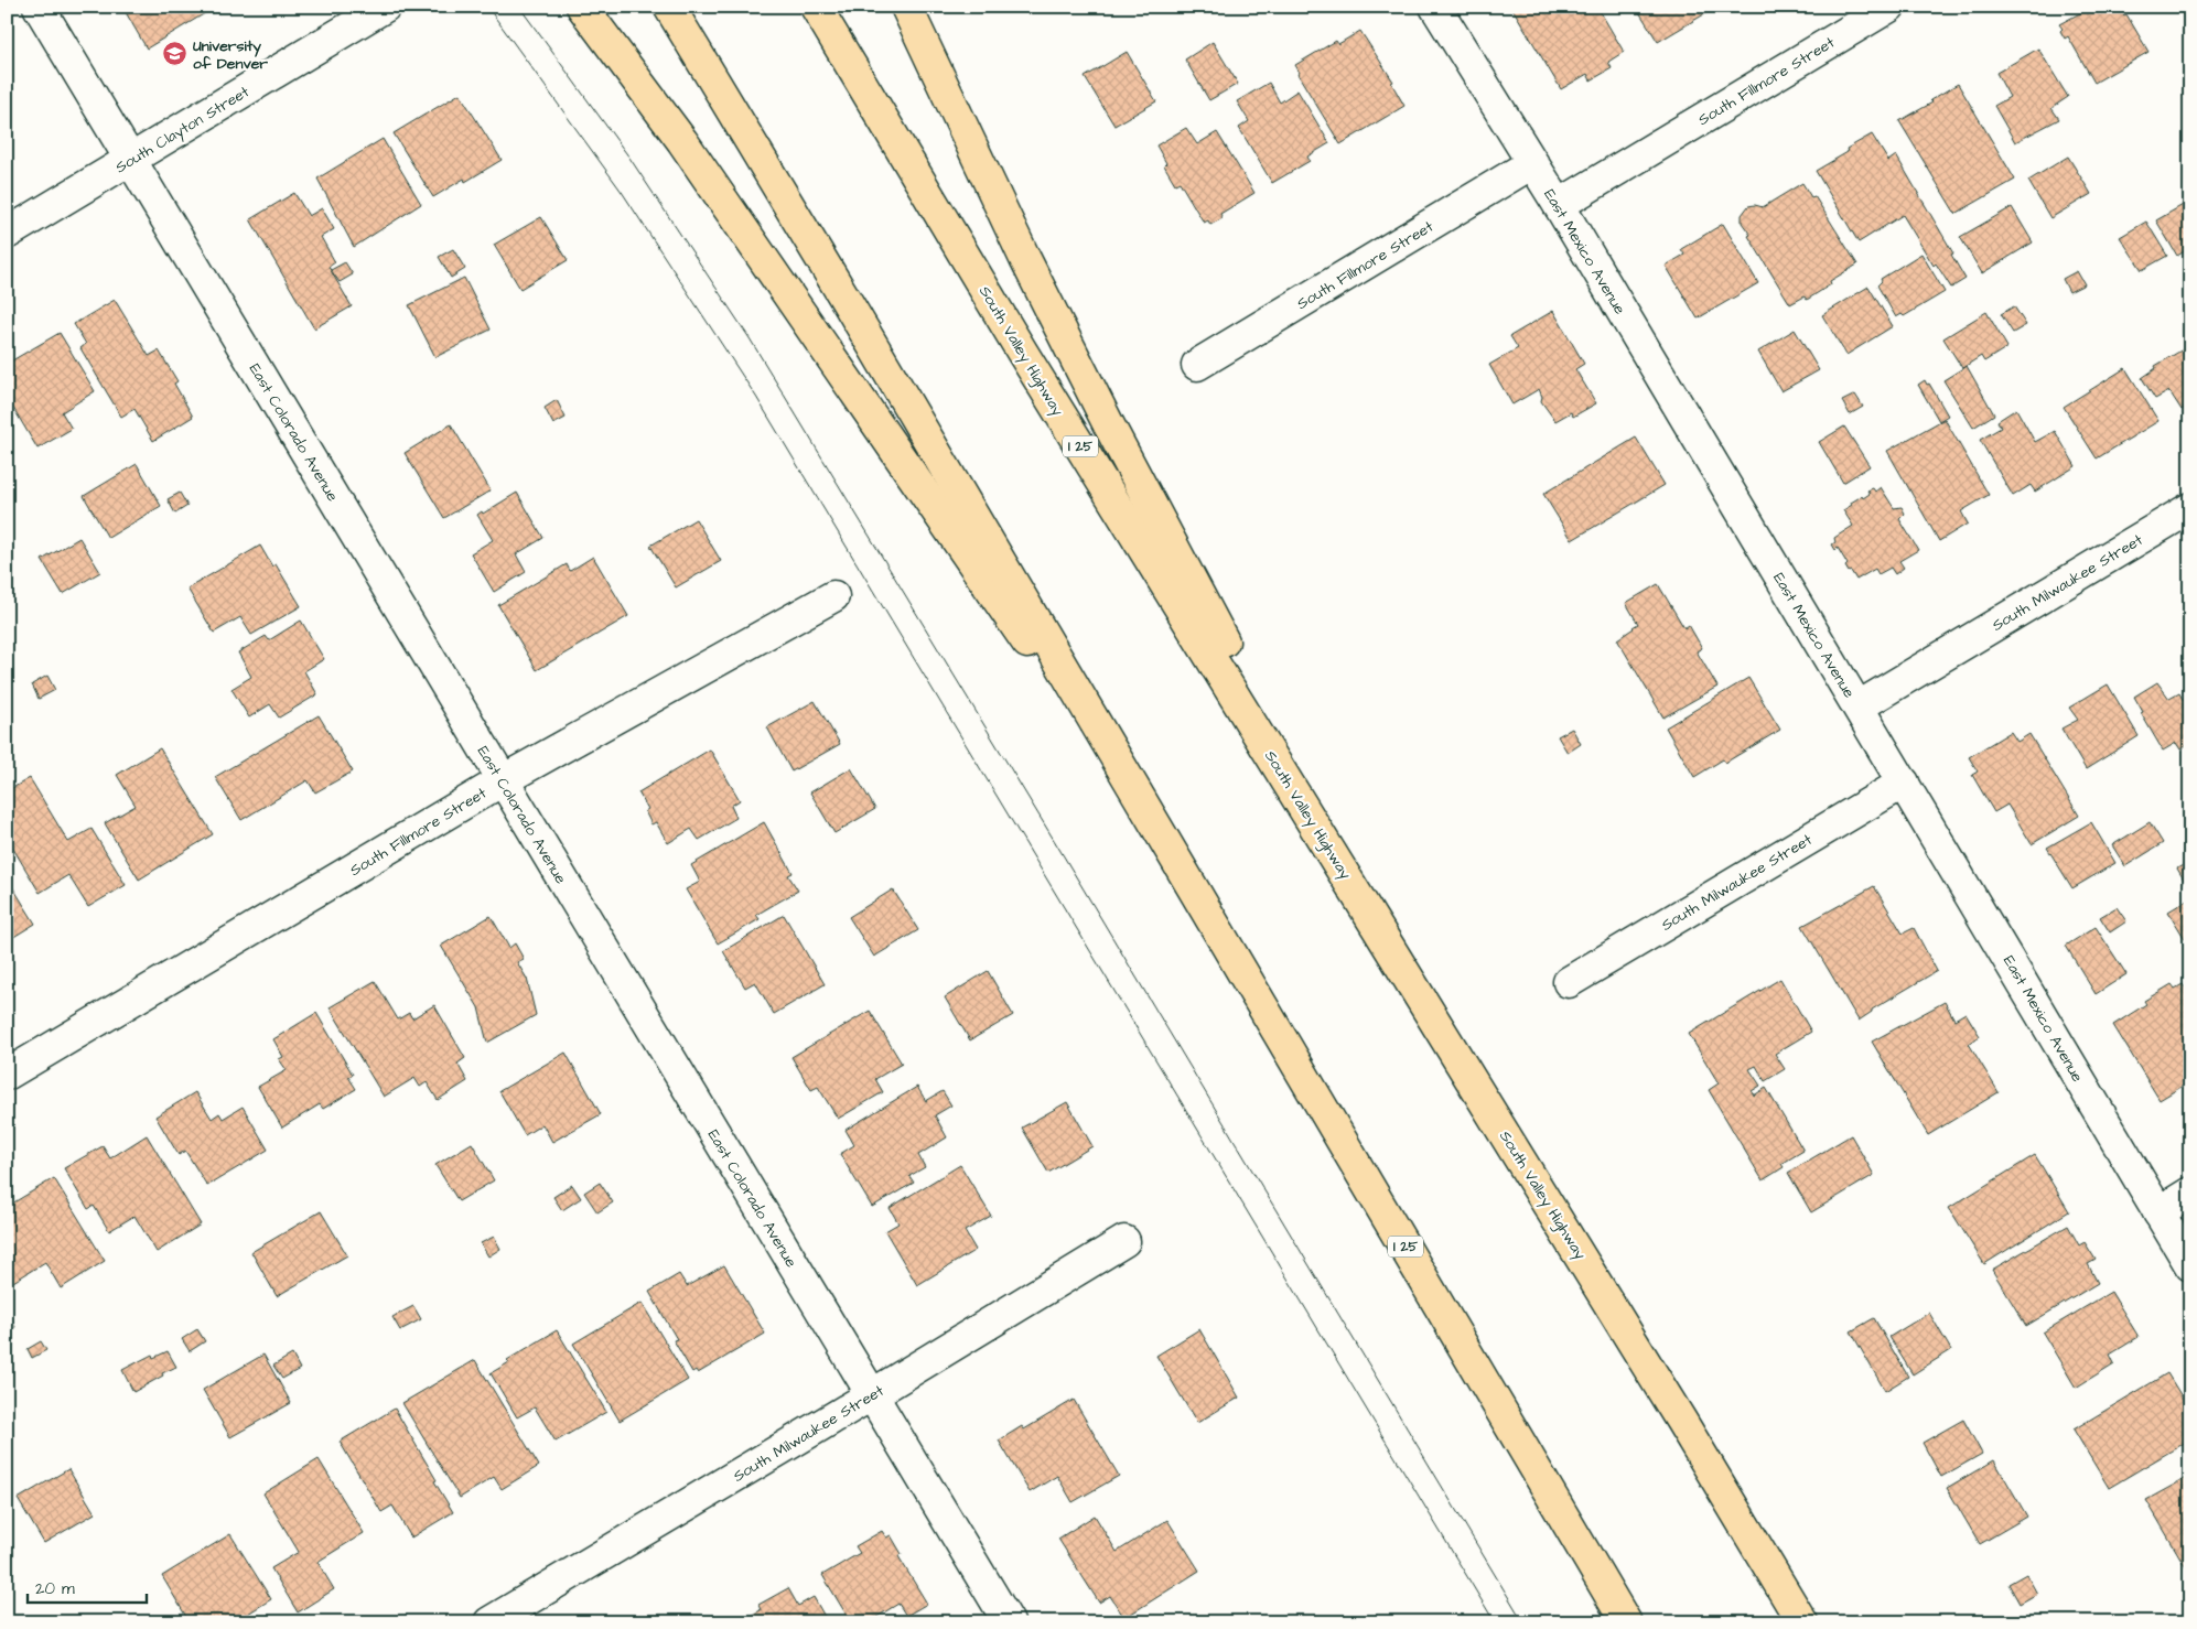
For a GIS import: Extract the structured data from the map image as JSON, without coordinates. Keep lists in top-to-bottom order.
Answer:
{
  "streets": {
    "highway": ["South Valley Highway", "I 25"],
    "street": [
      "South Fillmore Street",
      "South Clayton Street",
      "East Mexico Avenue",
      "East Colorado Avenue",
      "South Milwaukee Street"
    ]
  },
  "crossings": [
    ["South Fillmore Street", "East Mexico Avenue"],
    ["South Fillmore Street", "East Colorado Avenue"],
    ["South Clayton Street", "East Colorado Avenue"],
    ["East Mexico Avenue", "South Milwaukee Street"],
    ["East Colorado Avenue", "South Milwaukee Street"]
  ],
  "places": {
    "school or university": ["University of Denver"]
  },
  "scale_bar": "20 m"
}
